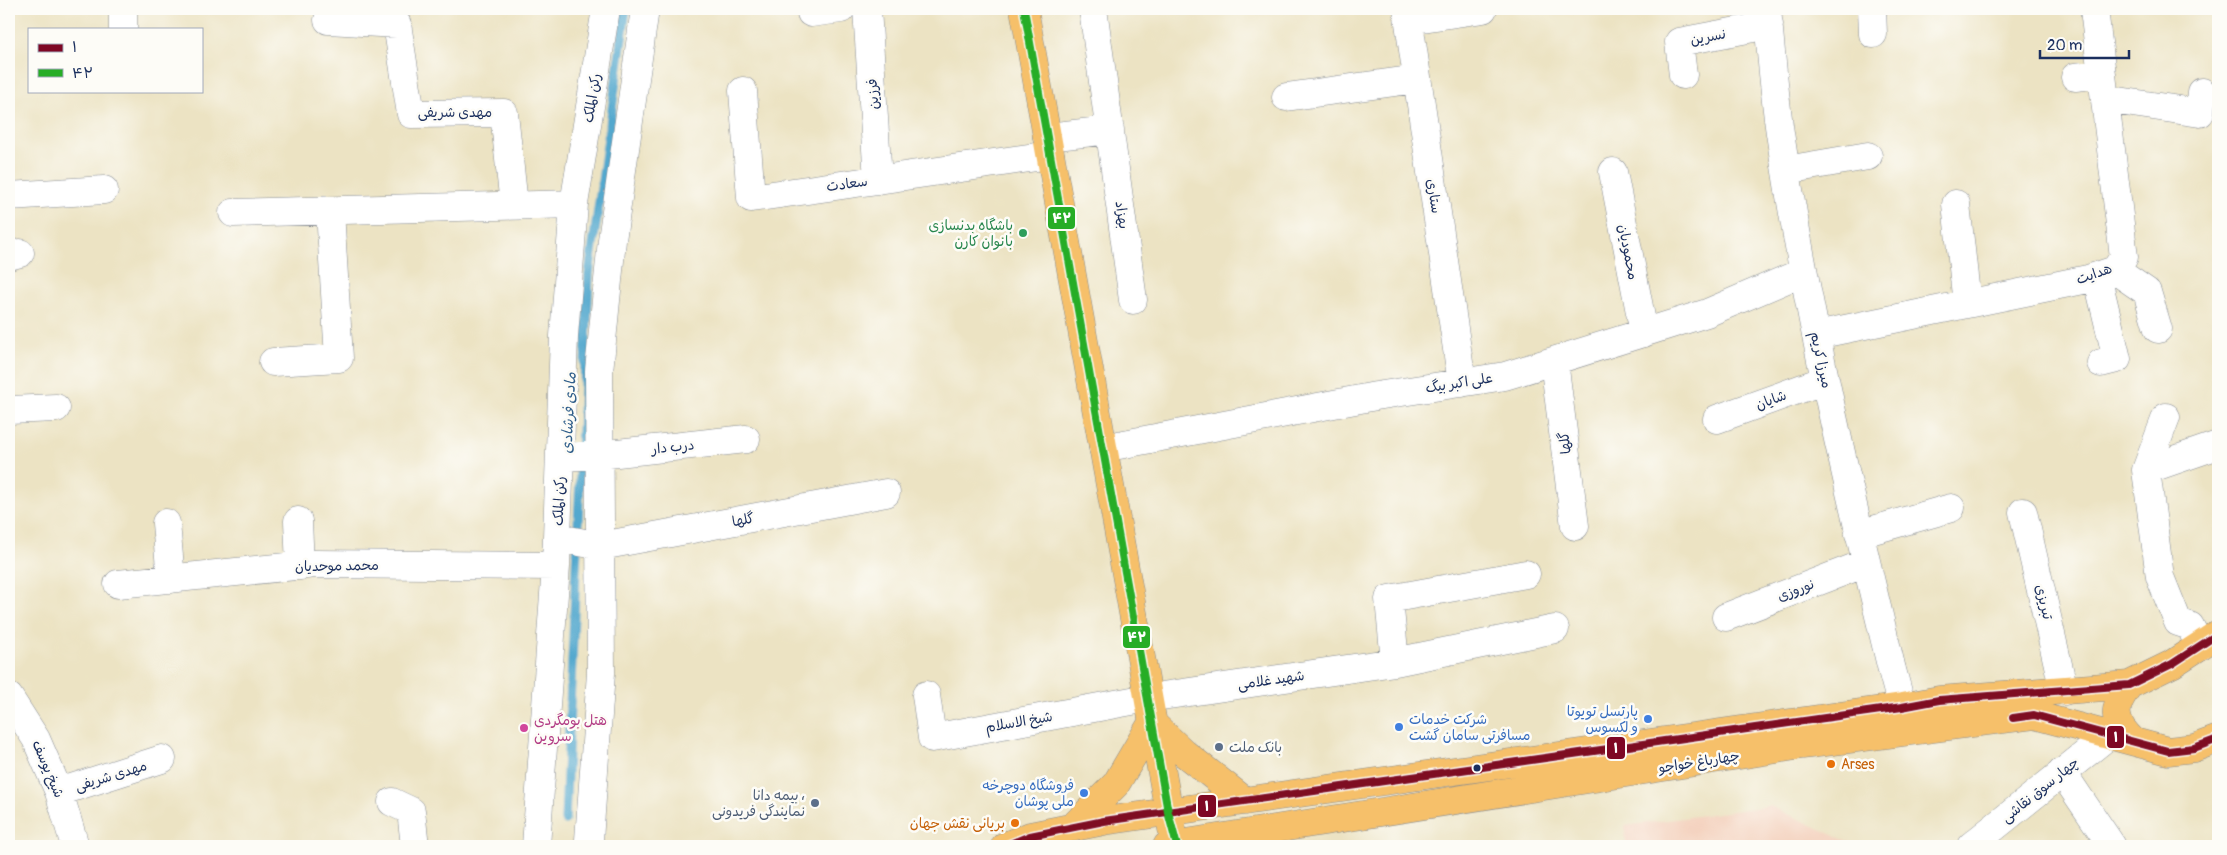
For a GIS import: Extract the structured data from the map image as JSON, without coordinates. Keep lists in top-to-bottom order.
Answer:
{
  "streets": {
    "main road": ["چهارباغ خواجو"],
    "street": [
      "نسرین",
      "فرزین",
      "رکن الملک",
      "مهدی شریفی",
      "سعادت",
      "ستاری",
      "بهزاد",
      "محمودیان",
      "هدایت",
      "میرزا کریم",
      "علی اکبر بیگ",
      "شایان",
      "گلها",
      "درب دار",
      "محمد موحدیان",
      "نوروزی",
      "تبریزی",
      "شهید غلامی",
      "شیخ الاسلام",
      "شیخ یوسف",
      "چهار سوق نقاشی"
    ]
  },
  "crossings": [
    ["نسرین", "میرزا کریم"],
    ["فرزین", "سعادت"],
    ["رکن الملک", "درب دار"],
    ["رکن الملک", "محمد موحدیان"],
    ["مهدی شریفی", "شیخ یوسف"],
    ["ستاری", "علی اکبر بیگ"],
    ["محمودیان", "علی اکبر بیگ"],
    ["هدایت", "میرزا کریم"],
    ["میرزا کریم", "علی اکبر بیگ"],
    ["میرزا کریم", "شایان"],
    ["میرزا کریم", "نوروزی"],
    ["میرزا کریم", "چهارباغ خواجو"],
    ["علی اکبر بیگ", "گلها"],
    ["تبریزی", "چهارباغ خواجو"],
    ["شهید غلامی", "شیخ الاسلام"],
    ["چهارباغ خواجو", "چهار سوق نقاشی"]
  ],
  "water": ["مادی فرشادی"],
  "places": [
    "باشگاه بدنسازی بانوان کارن",
    "پارتسل تویوتا و لکسوس",
    "شرکت خدمات مسافرتی سامان گشت",
    "هتل بومگردی سروین",
    "بانک ملت",
    "Arses",
    "فروشگاه دوچرخه ملی پوشان",
    "بیمه دانا ، نمایندگی فریدونی",
    "بریانی نقش جهان"
  ],
  "lines": ["transit line ۴۲", "transit line ۱"],
  "legend": ["۱", "۴۲"],
  "scale_bar": "20 m"
}
